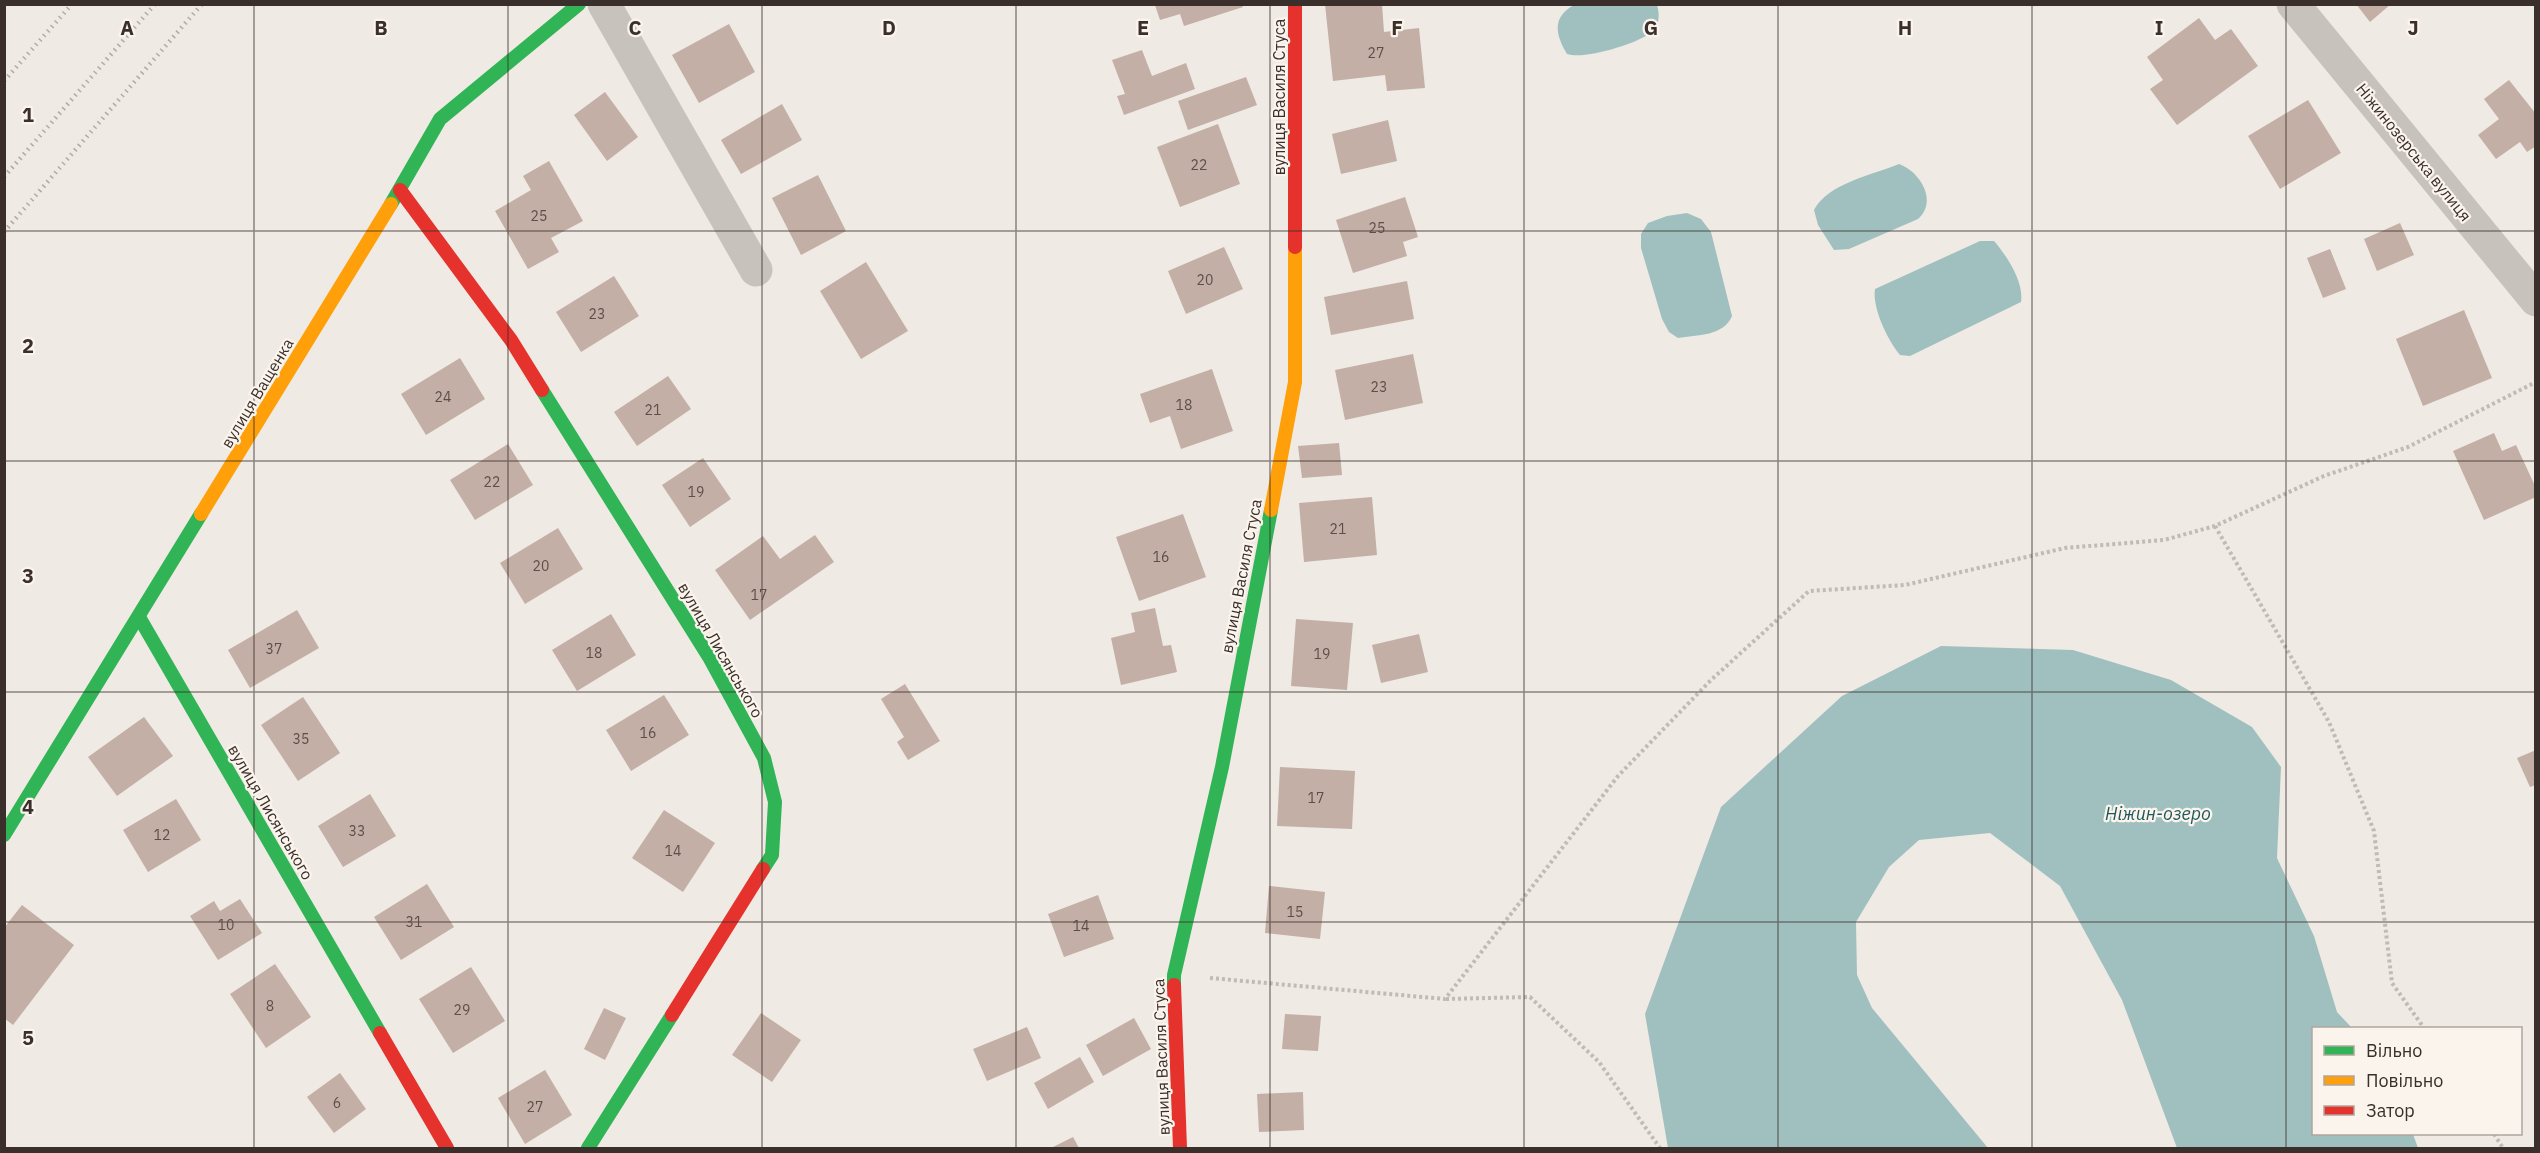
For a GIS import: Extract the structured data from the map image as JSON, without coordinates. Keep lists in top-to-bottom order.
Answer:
{
  "streets": {
    "street": [
      "вулиця Василя Стуса",
      "Ніжинозерська вулиця",
      "вулиця Ващенка",
      "вулиця Лисянського"
    ]
  },
  "crossings": [
    ["вулиця Ващенка", "вулиця Лисянського"]
  ],
  "water": ["Ніжин-озеро"],
  "house_numbers": [
    "27",
    "22",
    "25",
    "25",
    "20",
    "23",
    "23",
    "24",
    "18",
    "21",
    "22",
    "19",
    "21",
    "16",
    "20",
    "17",
    "37",
    "18",
    "19",
    "16",
    "35",
    "17",
    "33",
    "12",
    "14",
    "15",
    "31",
    "10",
    "14",
    "8",
    "29",
    "6",
    "27"
  ],
  "legend": ["Вільно", "Повільно", "Затор"],
  "grid": {
    "columns": [
      "A",
      "B",
      "C",
      "D",
      "E",
      "F",
      "G",
      "H",
      "I",
      "J"
    ],
    "rows": [
      "1",
      "2",
      "3",
      "4",
      "5"
    ]
  }
}
